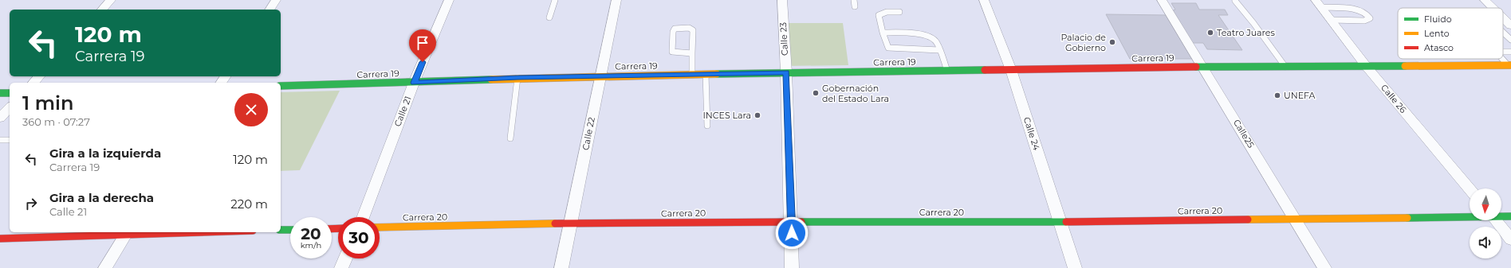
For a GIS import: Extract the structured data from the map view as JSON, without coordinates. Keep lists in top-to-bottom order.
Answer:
{
  "streets": {
    "street": [
      "Calle 23",
      "Carrera 19",
      "Calle 26",
      "Calle 21",
      "Calle 22",
      "Calle 24",
      "Calle25",
      "Carrera 20"
    ]
  },
  "crossings": [
    ["Calle 23", "Carrera 19"],
    ["Calle 23", "Carrera 20"],
    ["Carrera 19", "Calle 26"],
    ["Carrera 19", "Calle 21"],
    ["Carrera 19", "Calle 22"],
    ["Carrera 19", "Calle 24"],
    ["Carrera 19", "Calle25"],
    ["Calle 22", "Carrera 20"],
    ["Calle 24", "Carrera 20"],
    ["Calle25", "Carrera 20"]
  ],
  "places": [
    "Teatro Juares",
    "Palacio de Gobierno",
    "Gobernación del Estado Lara",
    "UNEFA",
    "INCES Lara"
  ],
  "legend": ["Fluido", "Lento", "Atasco"],
  "north": "bottom",
  "page": {
    "turn": ["120 m", "Carrera 19"],
    "heading": ["1 min", "360 m · 07:27"],
    "list": [
      {
        "name": "Gira a la izquierda",
        "note": "Carrera 19",
        "value": "120 m"
      },
      {
        "name": "Gira a la derecha",
        "note": "Calle 21",
        "value": "220 m"
      }
    ],
    "speed": "20 km/h",
    "limit": "30"
  }
}
